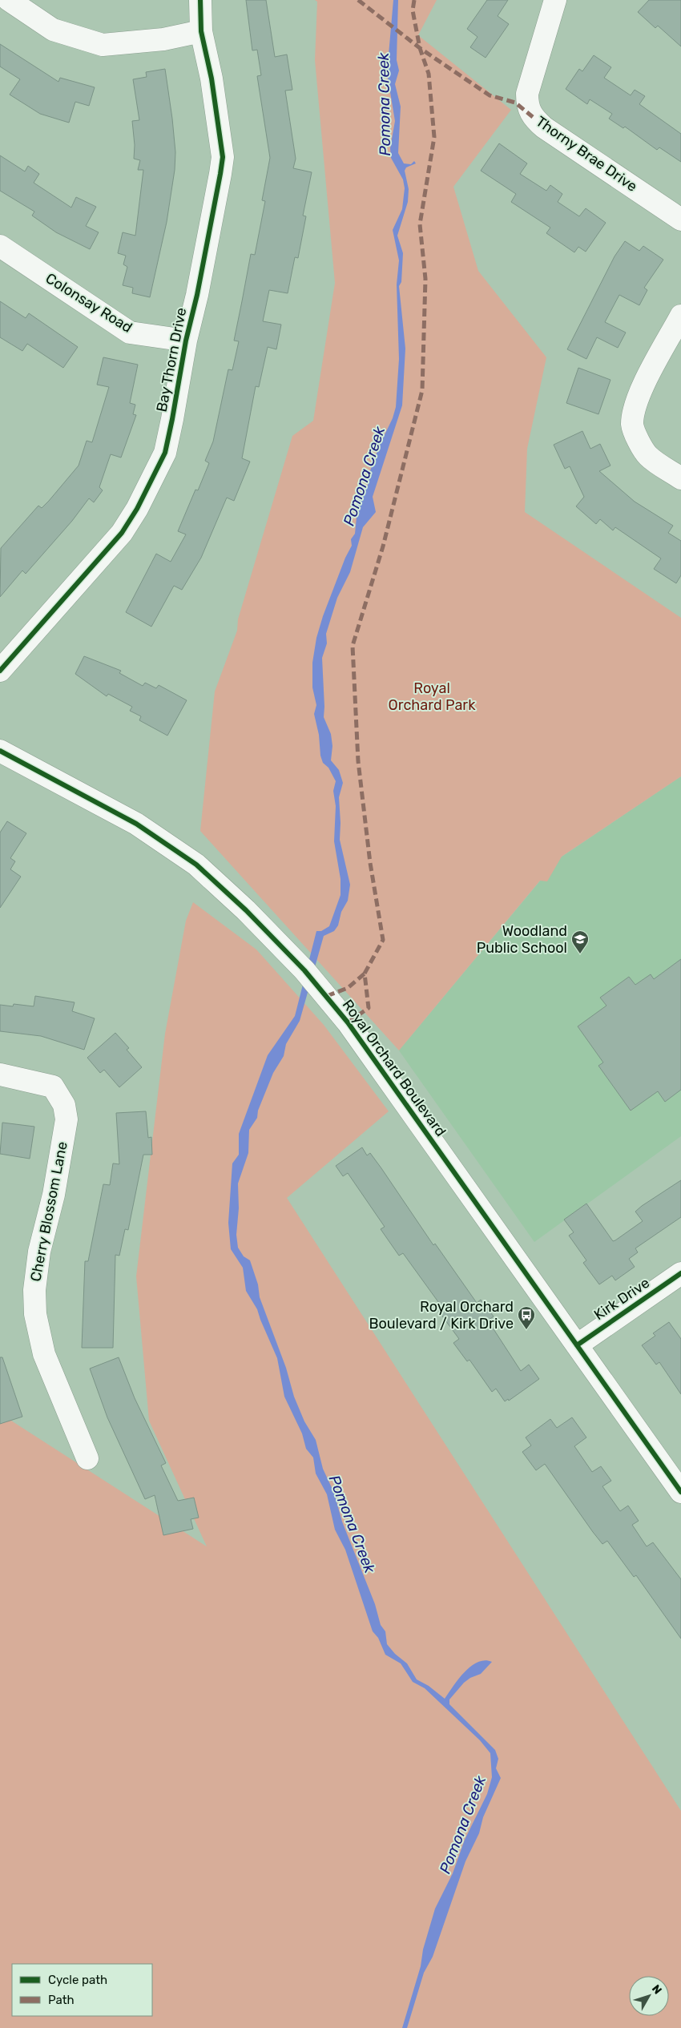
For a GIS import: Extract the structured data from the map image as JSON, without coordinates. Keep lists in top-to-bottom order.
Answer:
{
  "streets": {
    "street": [
      "Thorny Brae Drive",
      "Colonsay Road",
      "Bay Thorn Drive",
      "Royal Orchard Boulevard",
      "Cherry Blossom Lane",
      "Kirk Drive"
    ]
  },
  "crossings": [
    ["Colonsay Road", "Bay Thorn Drive"],
    ["Royal Orchard Boulevard", "Kirk Drive"]
  ],
  "water": ["Pomona Creek"],
  "parks": ["Royal Orchard Park"],
  "places": {
    "school or university": ["Woodland Public School"],
    "bus stop": ["Royal Orchard Boulevard / Kirk Drive"]
  },
  "legend": ["Cycle path", "Path"],
  "north": "top right"
}
